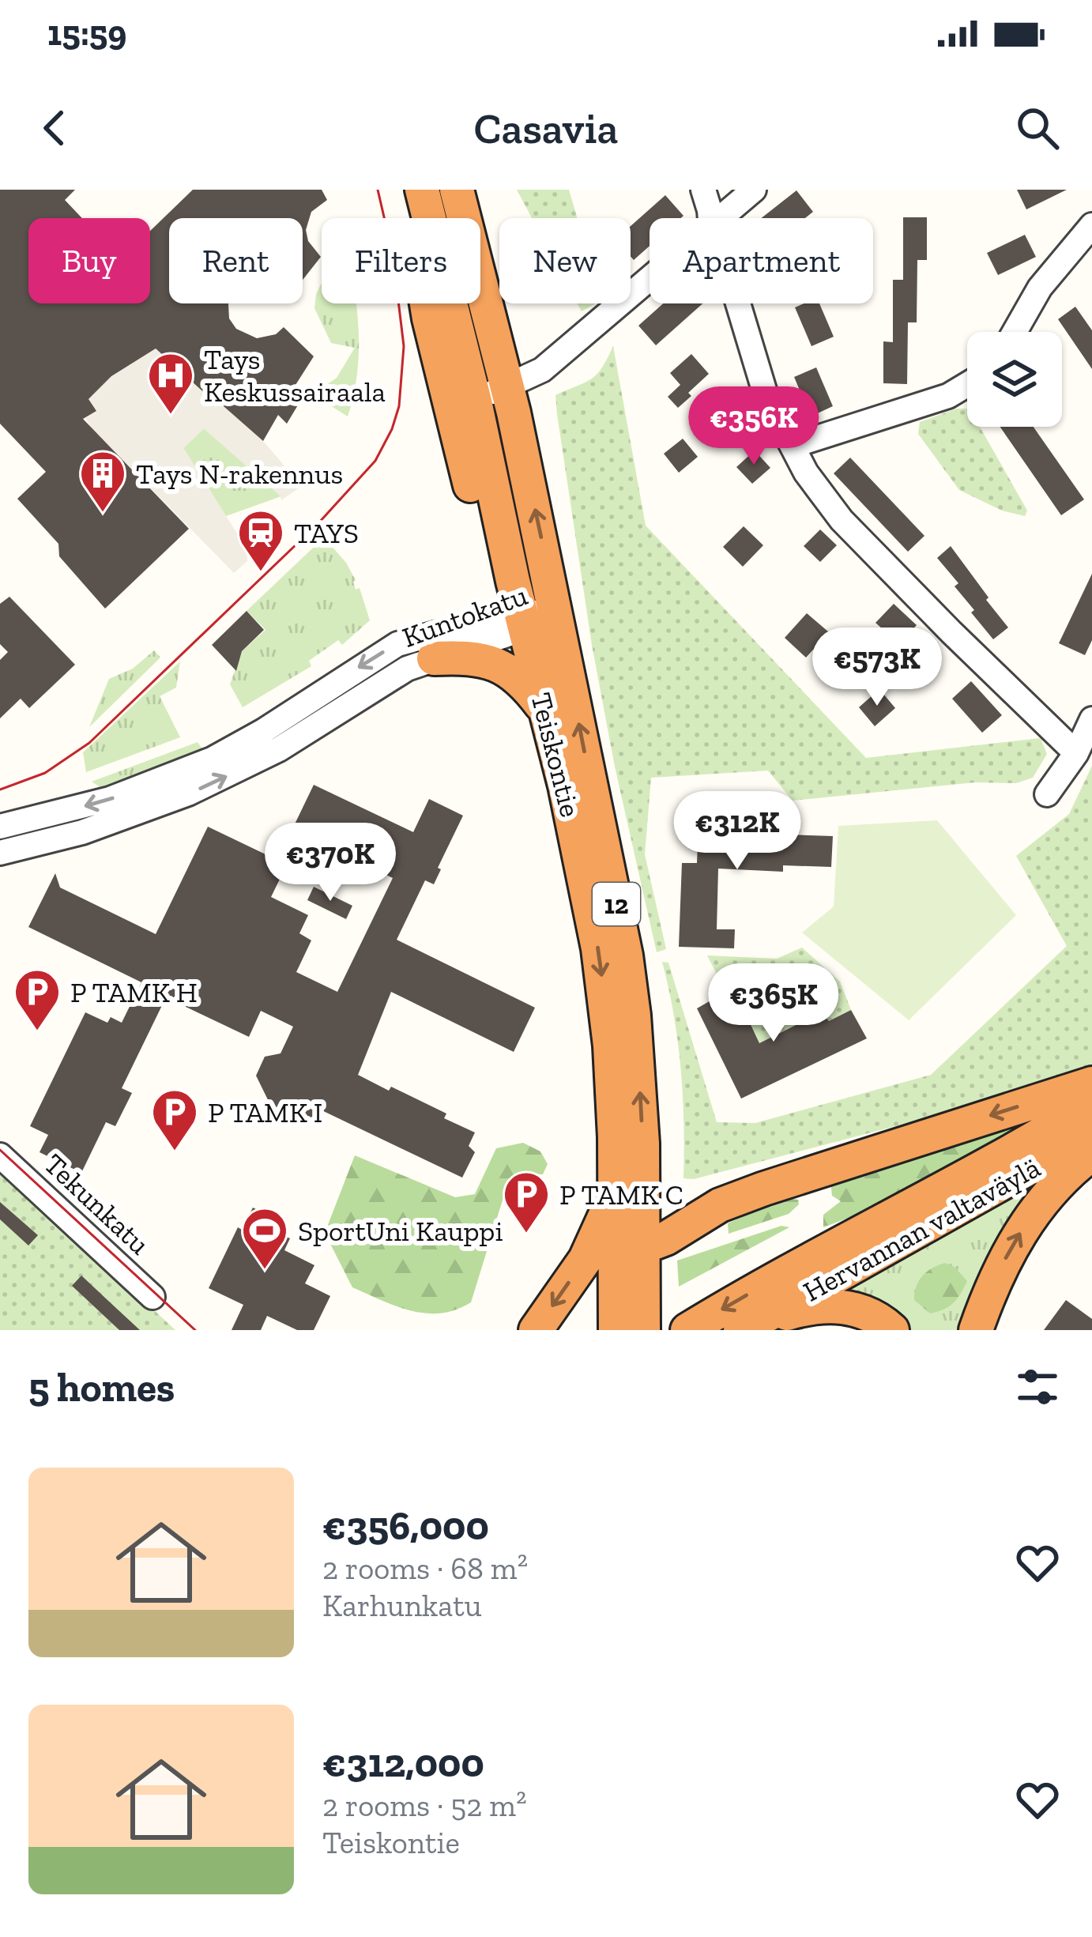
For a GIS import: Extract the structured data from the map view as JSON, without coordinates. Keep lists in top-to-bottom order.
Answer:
{
  "streets": {
    "highway": ["Teiskontie", "12", "Hervannan valtaväylä"],
    "street": ["Kuntokatu", "Tekunkatu"]
  },
  "crossings": [
    ["Kuntokatu", "Teiskontie"],
    ["Teiskontie", "12"]
  ],
  "places": {
    "hospital": ["Tays Keskussairaala"],
    "building": ["Tays N-rakennus"],
    "station": ["TAYS"],
    "parking": ["P TAMK H", "P TAMK I", "P TAMK C"],
    "sports": ["SportUni Kauppi"]
  },
  "page": {
    "status": "15:59",
    "header": "Casavia",
    "chip": [
      "Buy",
      "Rent",
      "Filters",
      "New",
      "Apartment"
    ],
    "price": [
      "€356K",
      "€573K",
      "€312K",
      "€370K",
      "€365K"
    ],
    "heading": "5 homes",
    "list": [
      {
        "name": "€356,000",
        "note": "2 rooms · 68 m² · Karhunkatu"
      },
      {
        "name": "€312,000",
        "note": "2 rooms · 52 m² · Teiskontie"
      }
    ]
  }
}
